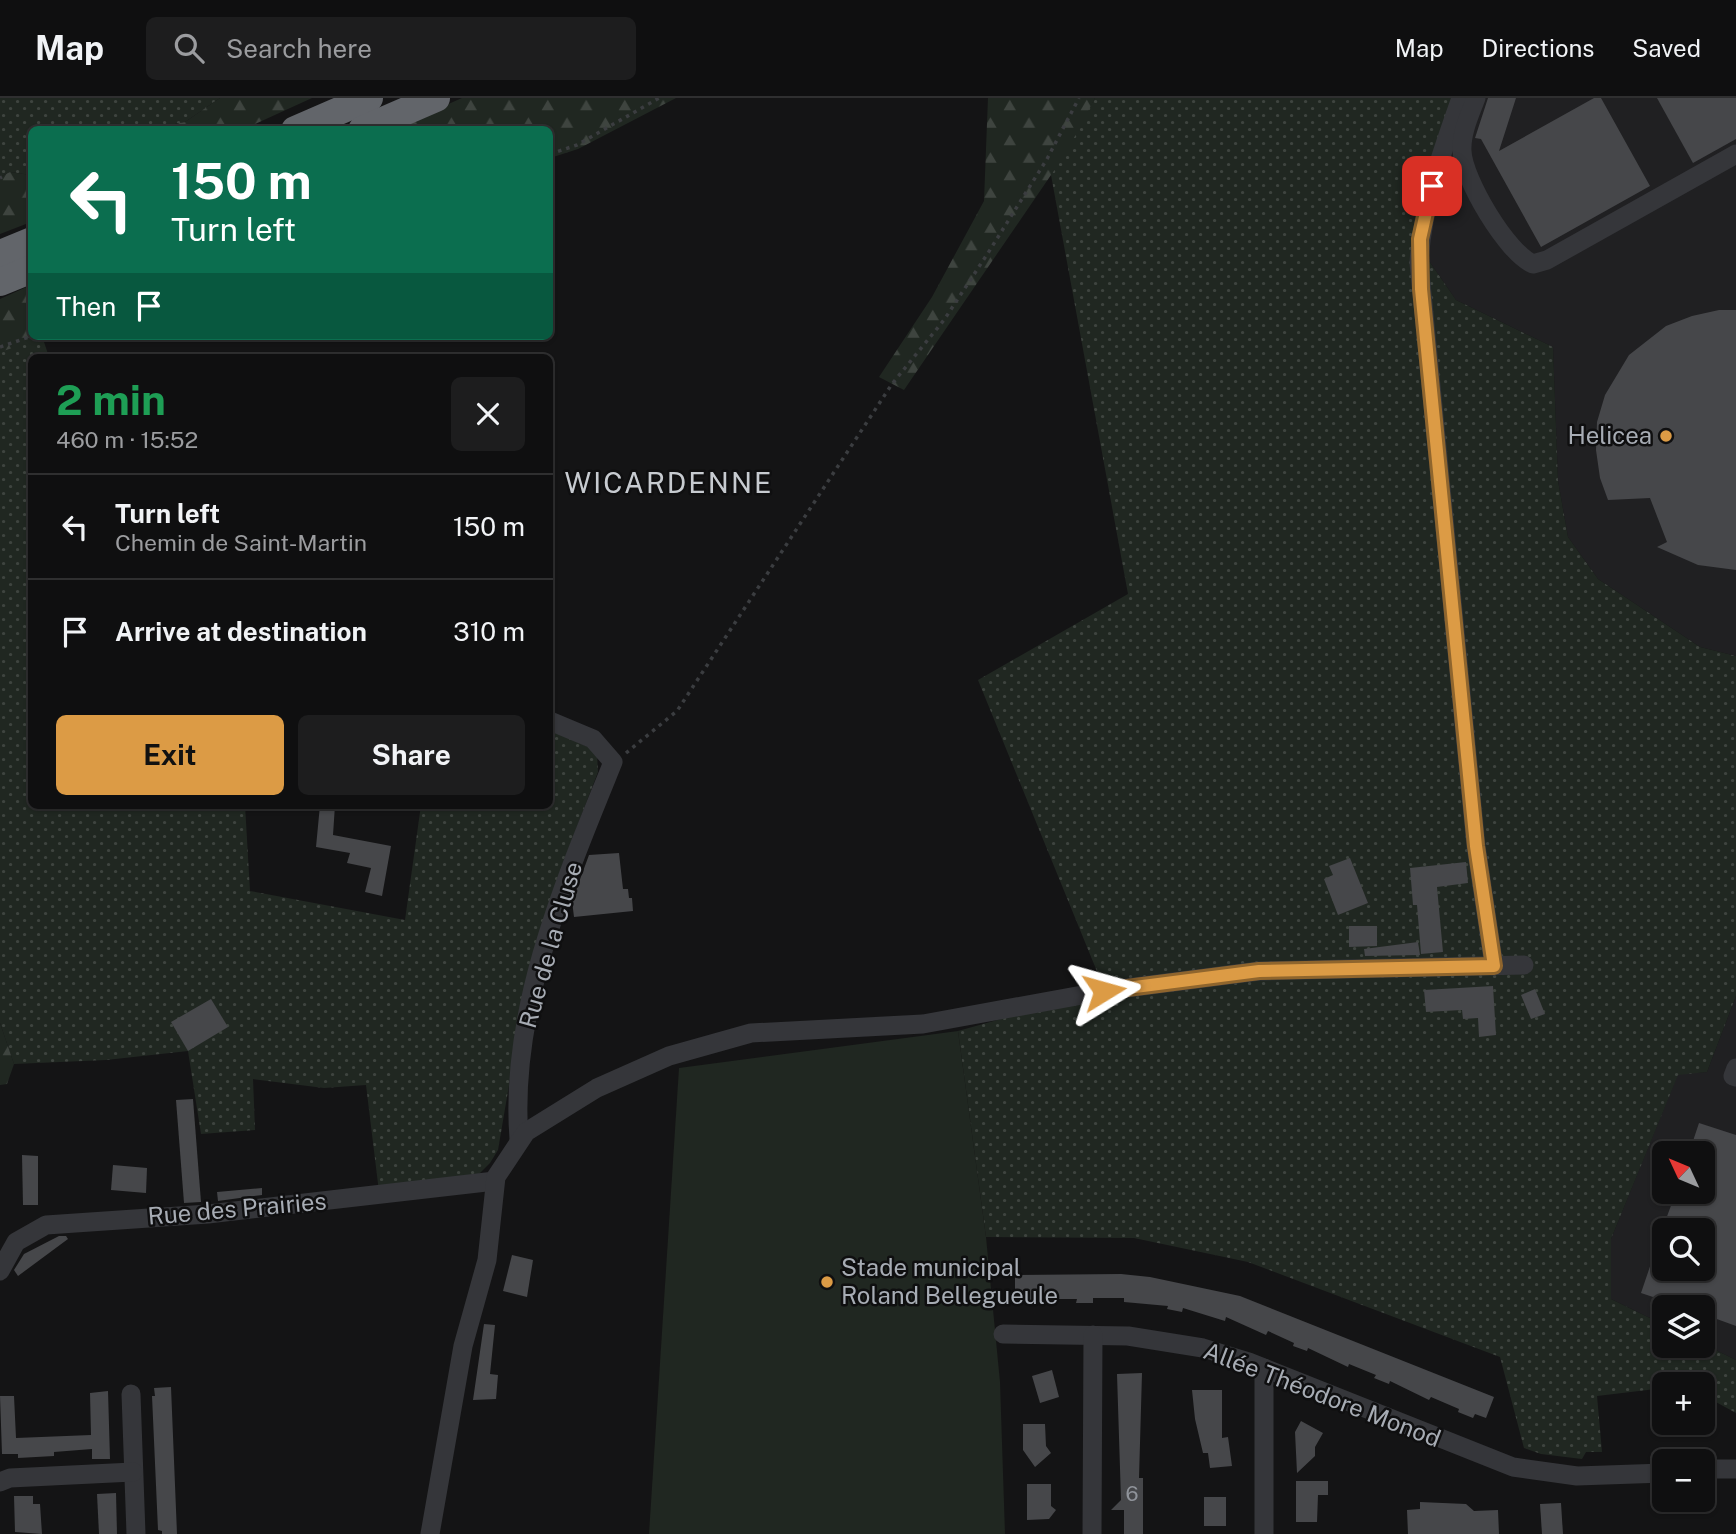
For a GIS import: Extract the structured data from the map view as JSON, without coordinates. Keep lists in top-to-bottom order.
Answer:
{
  "streets": {
    "street": ["Rue de la Cluse", "Rue des Prairies", "Allée Théodore Monod"]
  },
  "districts": ["WICARDENNE"],
  "places": ["Helicea", "Stade municipal Roland Bellegueule"],
  "house_numbers": ["6"],
  "north": "top left",
  "page": {
    "header": "Map",
    "search": "Search here",
    "nav": ["Map", "Directions", "Saved"],
    "turn": ["150 m", "Turn left"],
    "then": "Then",
    "heading": ["2 min", "460 m · 15:52"],
    "list": [
      {
        "name": "Turn left",
        "note": "Chemin de Saint-Martin",
        "value": "150 m"
      },
      {
        "name": "Arrive at destination",
        "value": "310 m"
      }
    ],
    "buttons": ["Exit", "Share"],
    "map_buttons": ["+", "−"]
  }
}
